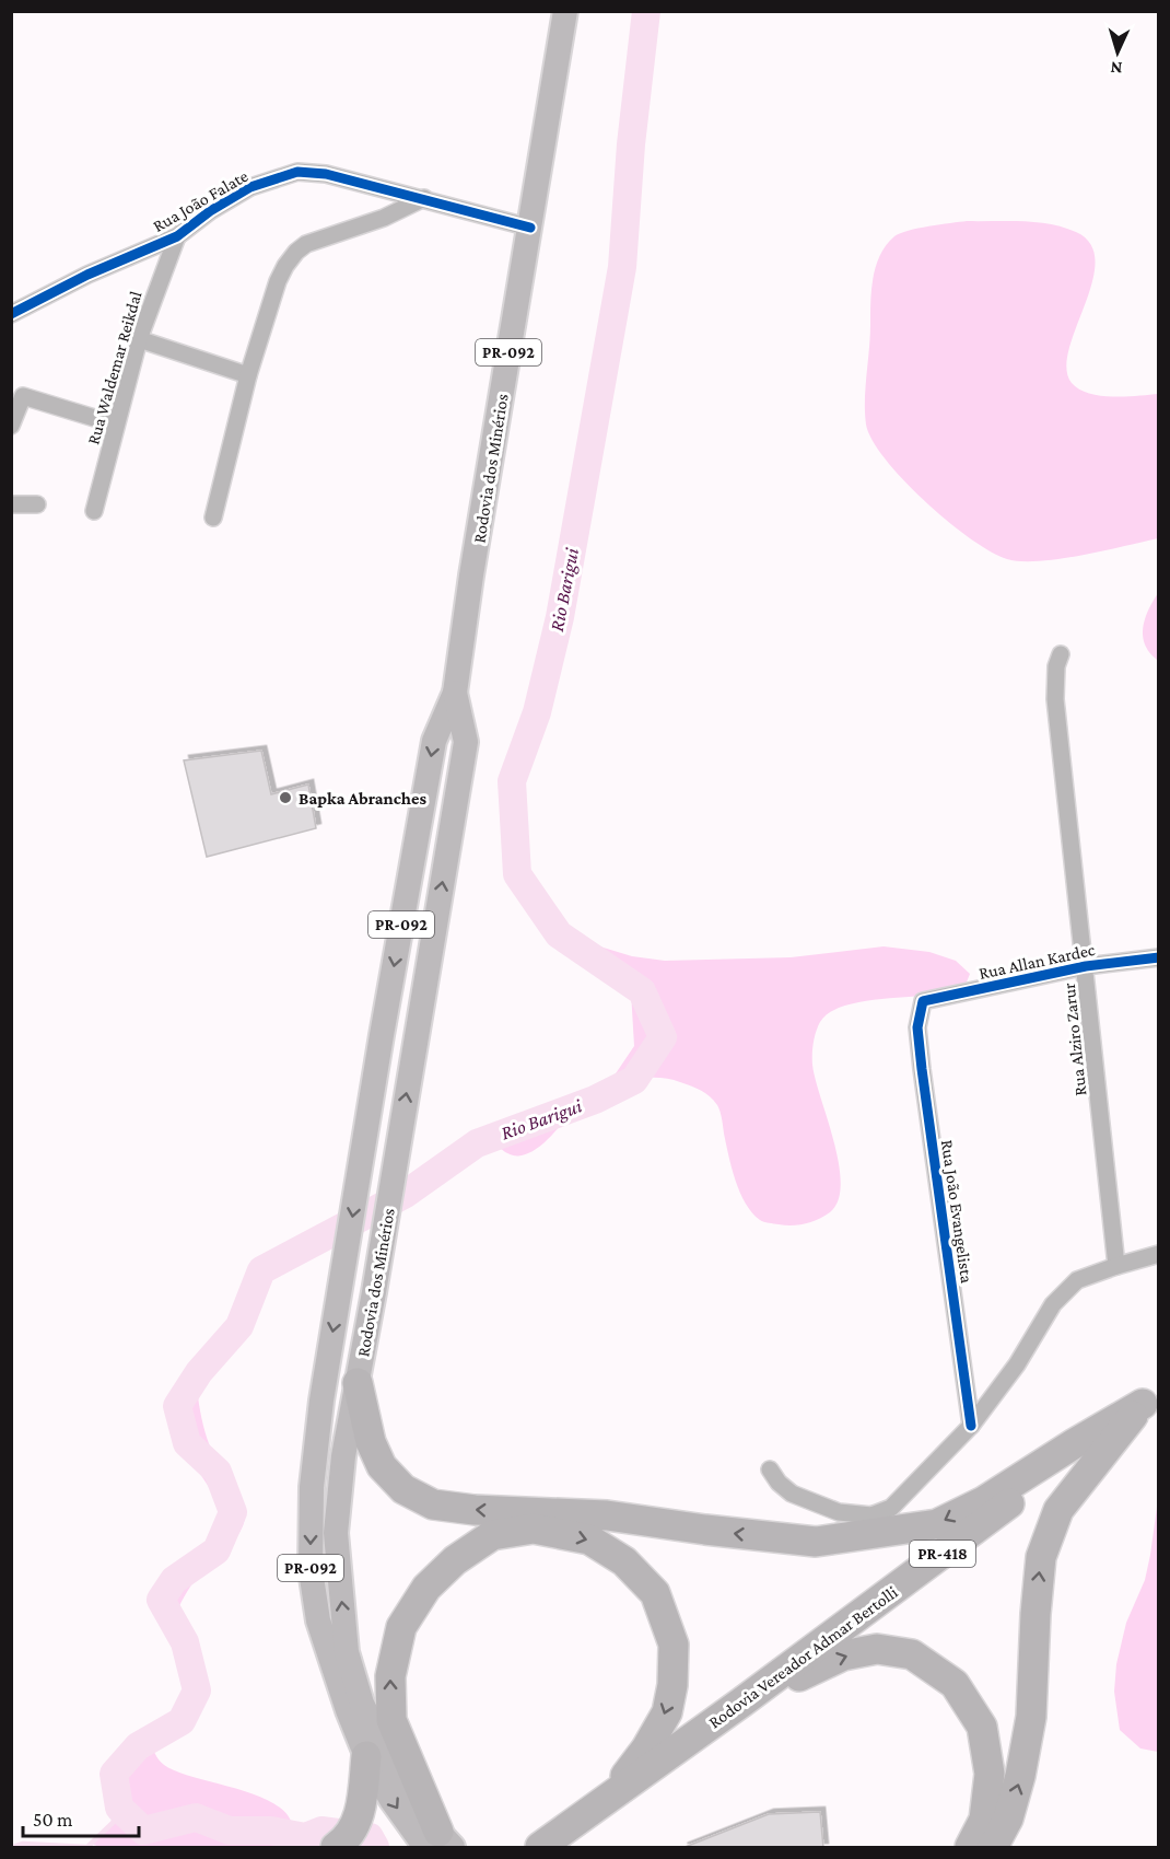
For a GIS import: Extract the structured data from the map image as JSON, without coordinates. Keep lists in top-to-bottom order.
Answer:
{
  "streets": {
    "highway": ["PR-418", "Rodovia Vereador Admar Bertolli"],
    "main road": ["PR-092", "Rodovia dos Minérios"],
    "street": [
      "Rua João Falate",
      "Rua Waldemar Reikdal",
      "Rua Allan Kardec",
      "Rua Alziro Zarur",
      "Rua João Evangelista"
    ]
  },
  "crossings": [
    ["Rua João Falate", "Rua Waldemar Reikdal"],
    ["Rua João Falate", "Rodovia dos Minérios"],
    ["Rua Allan Kardec", "Rua Alziro Zarur"],
    ["Rua Allan Kardec", "Rua João Evangelista"]
  ],
  "water": ["Rio Barigui"],
  "places": ["Bapka Abranches"],
  "scale_bar": "50 m",
  "north": "bottom"
}
